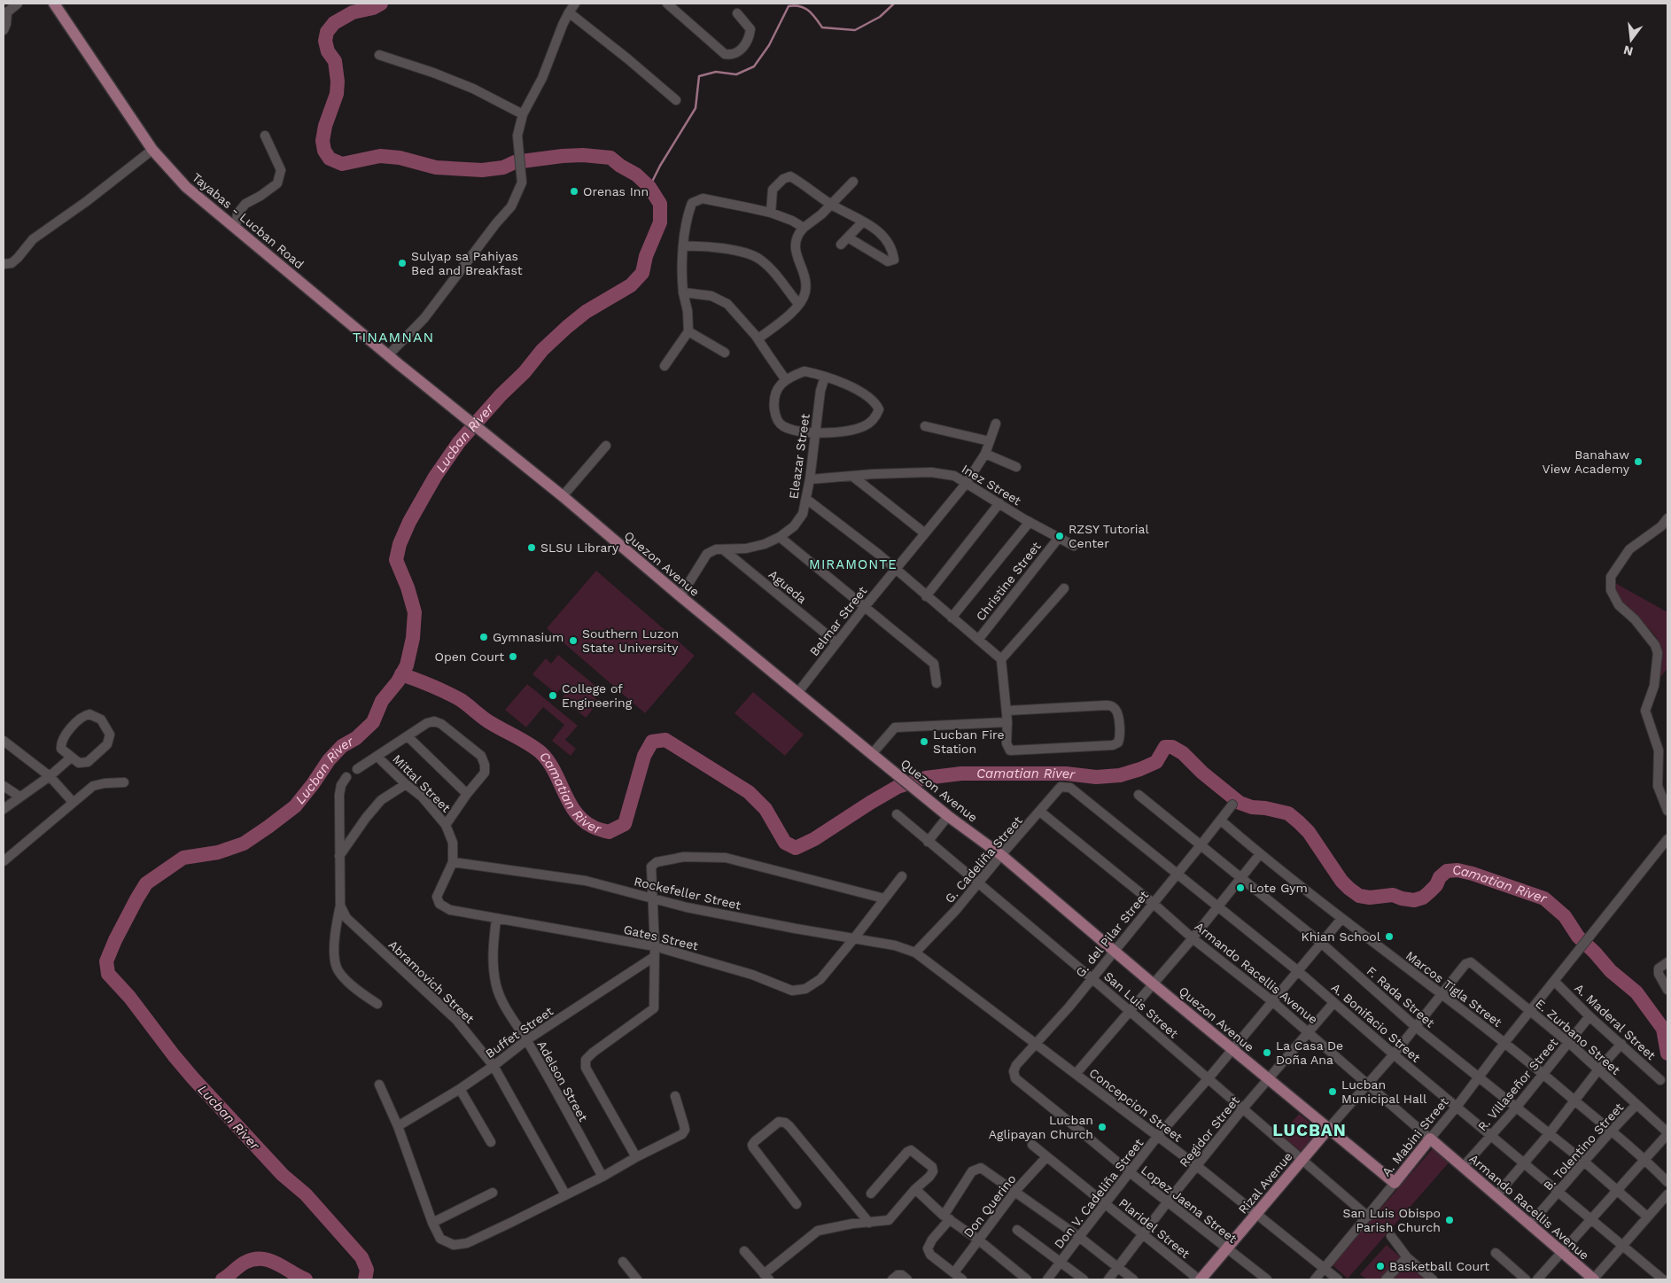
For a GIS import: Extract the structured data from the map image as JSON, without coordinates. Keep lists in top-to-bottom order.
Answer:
{
  "streets": {
    "main road": [
      "Tayabas - Lucban Road",
      "Quezon Avenue",
      "Armando Racellis Avenue",
      "A. Mabini Street",
      "Rizal Avenue"
    ],
    "street": [
      "Eleazar Street",
      "Inez Street",
      "Christine Street",
      "Agueda",
      "Belmar Street",
      "Mittal Street",
      "G. Cadeliña Street",
      "Rockefeller Street",
      "G. del Pilar Street",
      "Gates Street",
      "Abramovich Street",
      "Marcos Tigla Street",
      "F. Rada Street",
      "San Luis Street",
      "A. Maderal Street",
      "A. Bonifacio Street",
      "Buffet Street",
      "E. Zurbano Street",
      "Adelson Street",
      "R. Villaseñor Street",
      "Concepcion Street",
      "Regidor Street",
      "B. Tolentino Street",
      "Don V. Cadeliña Street",
      "Lopez Jaena Street",
      "Don Querino",
      "Plaridel Street"
    ]
  },
  "crossings": [
    ["Tayabas - Lucban Road", "Quezon Avenue"],
    ["Eleazar Street", "Inez Street"],
    ["Eleazar Street", "Quezon Avenue"],
    ["Eleazar Street", "Agueda"],
    ["Inez Street", "Christine Street"],
    ["Inez Street", "Belmar Street"],
    ["Quezon Avenue", "Belmar Street"],
    ["Quezon Avenue", "G. Cadeliña Street"],
    ["Quezon Avenue", "G. del Pilar Street"],
    ["Quezon Avenue", "Regidor Street"],
    ["Quezon Avenue", "A. Mabini Street"],
    ["Quezon Avenue", "Rizal Avenue"],
    ["Quezon Avenue", "Don V. Cadeliña Street"],
    ["Agueda", "Belmar Street"],
    ["Mittal Street", "Rockefeller Street"],
    ["Mittal Street", "Gates Street"],
    ["G. Cadeliña Street", "Rockefeller Street"],
    ["G. Cadeliña Street", "Armando Racellis Avenue"],
    ["G. Cadeliña Street", "San Luis Street"],
    ["G. Cadeliña Street", "A. Bonifacio Street"],
    ["G. Cadeliña Street", "Concepcion Street"],
    ["Rockefeller Street", "Gates Street"],
    ["Rockefeller Street", "Concepcion Street"],
    ["G. del Pilar Street", "Armando Racellis Avenue"],
    ["G. del Pilar Street", "Marcos Tigla Street"],
    ["G. del Pilar Street", "F. Rada Street"],
    ["G. del Pilar Street", "San Luis Street"],
    ["G. del Pilar Street", "A. Bonifacio Street"],
    ["G. del Pilar Street", "Concepcion Street"],
    ["G. del Pilar Street", "Lopez Jaena Street"],
    ["Gates Street", "Adelson Street"],
    ["Armando Racellis Avenue", "R. Villaseñor Street"],
    ["Armando Racellis Avenue", "Regidor Street"],
    ["Armando Racellis Avenue", "A. Mabini Street"],
    ["Armando Racellis Avenue", "B. Tolentino Street"],
    ["Armando Racellis Avenue", "Rizal Avenue"],
    ["Armando Racellis Avenue", "Don V. Cadeliña Street"],
    ["Abramovich Street", "Buffet Street"],
    ["Marcos Tigla Street", "R. Villaseñor Street"],
    ["Marcos Tigla Street", "A. Mabini Street"],
    ["Marcos Tigla Street", "B. Tolentino Street"],
    ["Marcos Tigla Street", "Rizal Avenue"],
    ["Marcos Tigla Street", "Don V. Cadeliña Street"],
    ["F. Rada Street", "R. Villaseñor Street"],
    ["F. Rada Street", "A. Mabini Street"],
    ["F. Rada Street", "B. Tolentino Street"],
    ["F. Rada Street", "Rizal Avenue"],
    ["F. Rada Street", "Don V. Cadeliña Street"],
    ["San Luis Street", "Regidor Street"],
    ["San Luis Street", "A. Mabini Street"],
    ["San Luis Street", "Rizal Avenue"],
    ["San Luis Street", "Don V. Cadeliña Street"],
    ["A. Maderal Street", "R. Villaseñor Street"],
    ["A. Maderal Street", "A. Mabini Street"],
    ["A. Bonifacio Street", "R. Villaseñor Street"],
    ["A. Bonifacio Street", "Regidor Street"],
    ["A. Bonifacio Street", "A. Mabini Street"],
    ["A. Bonifacio Street", "B. Tolentino Street"],
    ["A. Bonifacio Street", "Rizal Avenue"],
    ["A. Bonifacio Street", "Don V. Cadeliña Street"],
    ["Buffet Street", "Adelson Street"],
    ["E. Zurbano Street", "R. Villaseñor Street"],
    ["E. Zurbano Street", "A. Mabini Street"],
    ["E. Zurbano Street", "B. Tolentino Street"],
    ["E. Zurbano Street", "Rizal Avenue"],
    ["Concepcion Street", "Regidor Street"],
    ["Concepcion Street", "A. Mabini Street"],
    ["Concepcion Street", "Rizal Avenue"],
    ["Concepcion Street", "Don V. Cadeliña Street"],
    ["Regidor Street", "Lopez Jaena Street"],
    ["Regidor Street", "Plaridel Street"],
    ["Rizal Avenue", "Lopez Jaena Street"],
    ["Rizal Avenue", "Plaridel Street"],
    ["Don V. Cadeliña Street", "Lopez Jaena Street"],
    ["Don V. Cadeliña Street", "Plaridel Street"],
    ["Don Querino", "Plaridel Street"]
  ],
  "districts": ["TINAMNAN", "MIRAMONTE", "LUCBAN"],
  "water": ["Lucban River", "Camatian River"],
  "places": [
    "Orenas Inn",
    "Sulyap sa Pahiyas Bed and Breakfast",
    "Banahaw View Academy",
    "RZSY Tutorial Center",
    "SLSU Library",
    "Gymnasium",
    "Southern Luzon State University",
    "Open Court",
    "College of Engineering",
    "Lucban Fire Station",
    "Lote Gym",
    "Khian School",
    "La Casa De Doña Ana",
    "Lucban Municipal Hall",
    "Lucban Aglipayan Church",
    "San Luis Obispo Parish Church",
    "Basketball Court"
  ],
  "north": "bottom"
}
